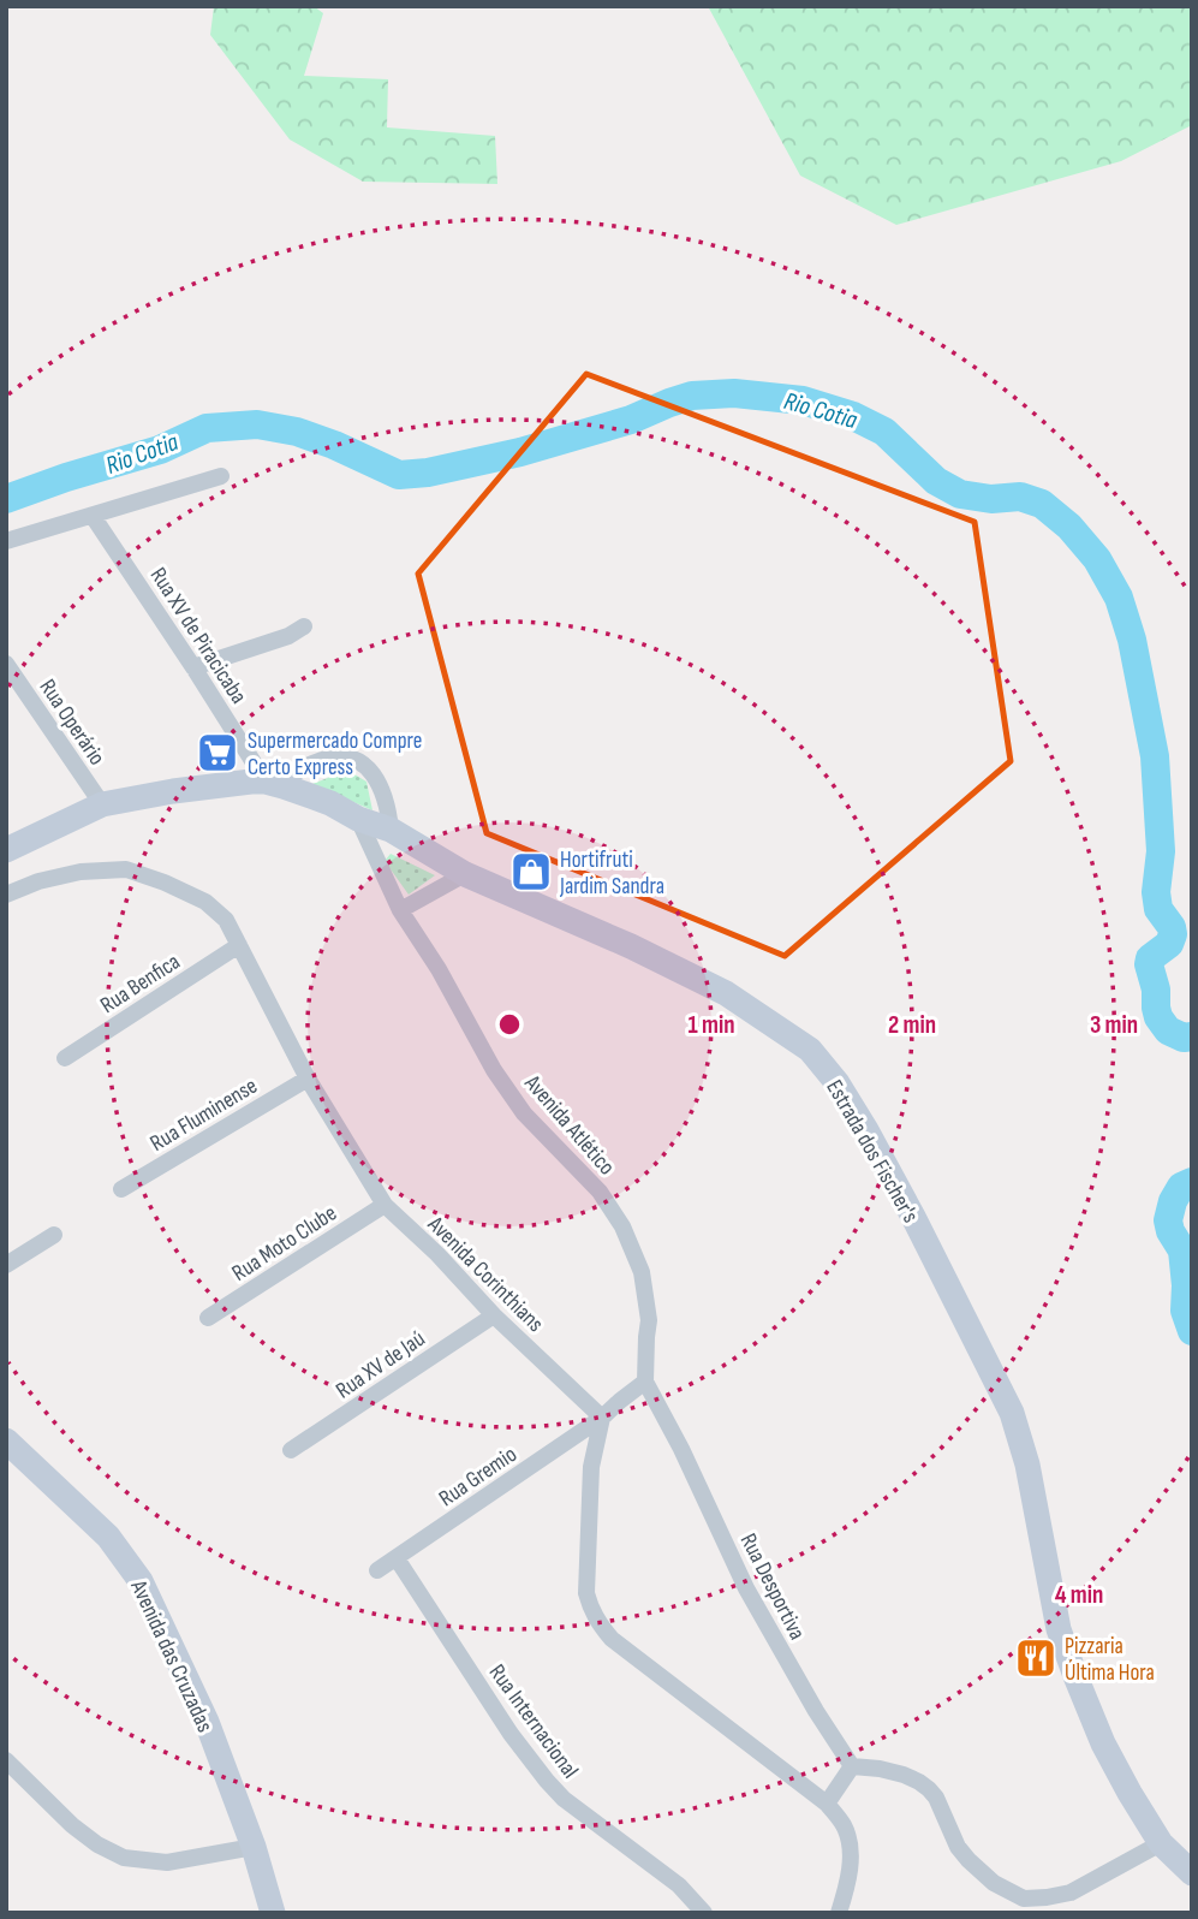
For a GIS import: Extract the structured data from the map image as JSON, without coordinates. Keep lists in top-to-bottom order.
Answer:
{
  "streets": {
    "street": [
      "Rua XV de Piracicaba",
      "Rua Operário",
      "Rua Benfica",
      "Rua Fluminense",
      "Avenida Atlético",
      "Estrada dos Fischer's",
      "Rua Moto Clube",
      "Avenida Corinthians",
      "Rua XV de Jaú",
      "Rua Gremio",
      "Rua Desportiva",
      "Avenida das Cruzadas",
      "Rua Internacional"
    ]
  },
  "crossings": [
    ["Rua XV de Piracicaba", "Estrada dos Fischer's"],
    ["Rua Operário", "Estrada dos Fischer's"],
    ["Rua Benfica", "Avenida Corinthians"],
    ["Rua Fluminense", "Avenida Corinthians"],
    ["Avenida Atlético", "Estrada dos Fischer's"],
    ["Avenida Atlético", "Rua Desportiva"],
    ["Rua Moto Clube", "Avenida Corinthians"],
    ["Avenida Corinthians", "Rua XV de Jaú"],
    ["Avenida Corinthians", "Rua Gremio"],
    ["Rua Gremio", "Rua Internacional"]
  ],
  "water": ["Rio Cotia"],
  "places": {
    "supermarket": ["Supermercado Compre Certo Express"],
    "shop": ["Hortifruti Jardim Sandra"],
    "restaurant": ["Pizzaria Última Hora"]
  },
  "rings": [
    "1 min",
    "2 min",
    "3 min",
    "4 min"
  ]
}
